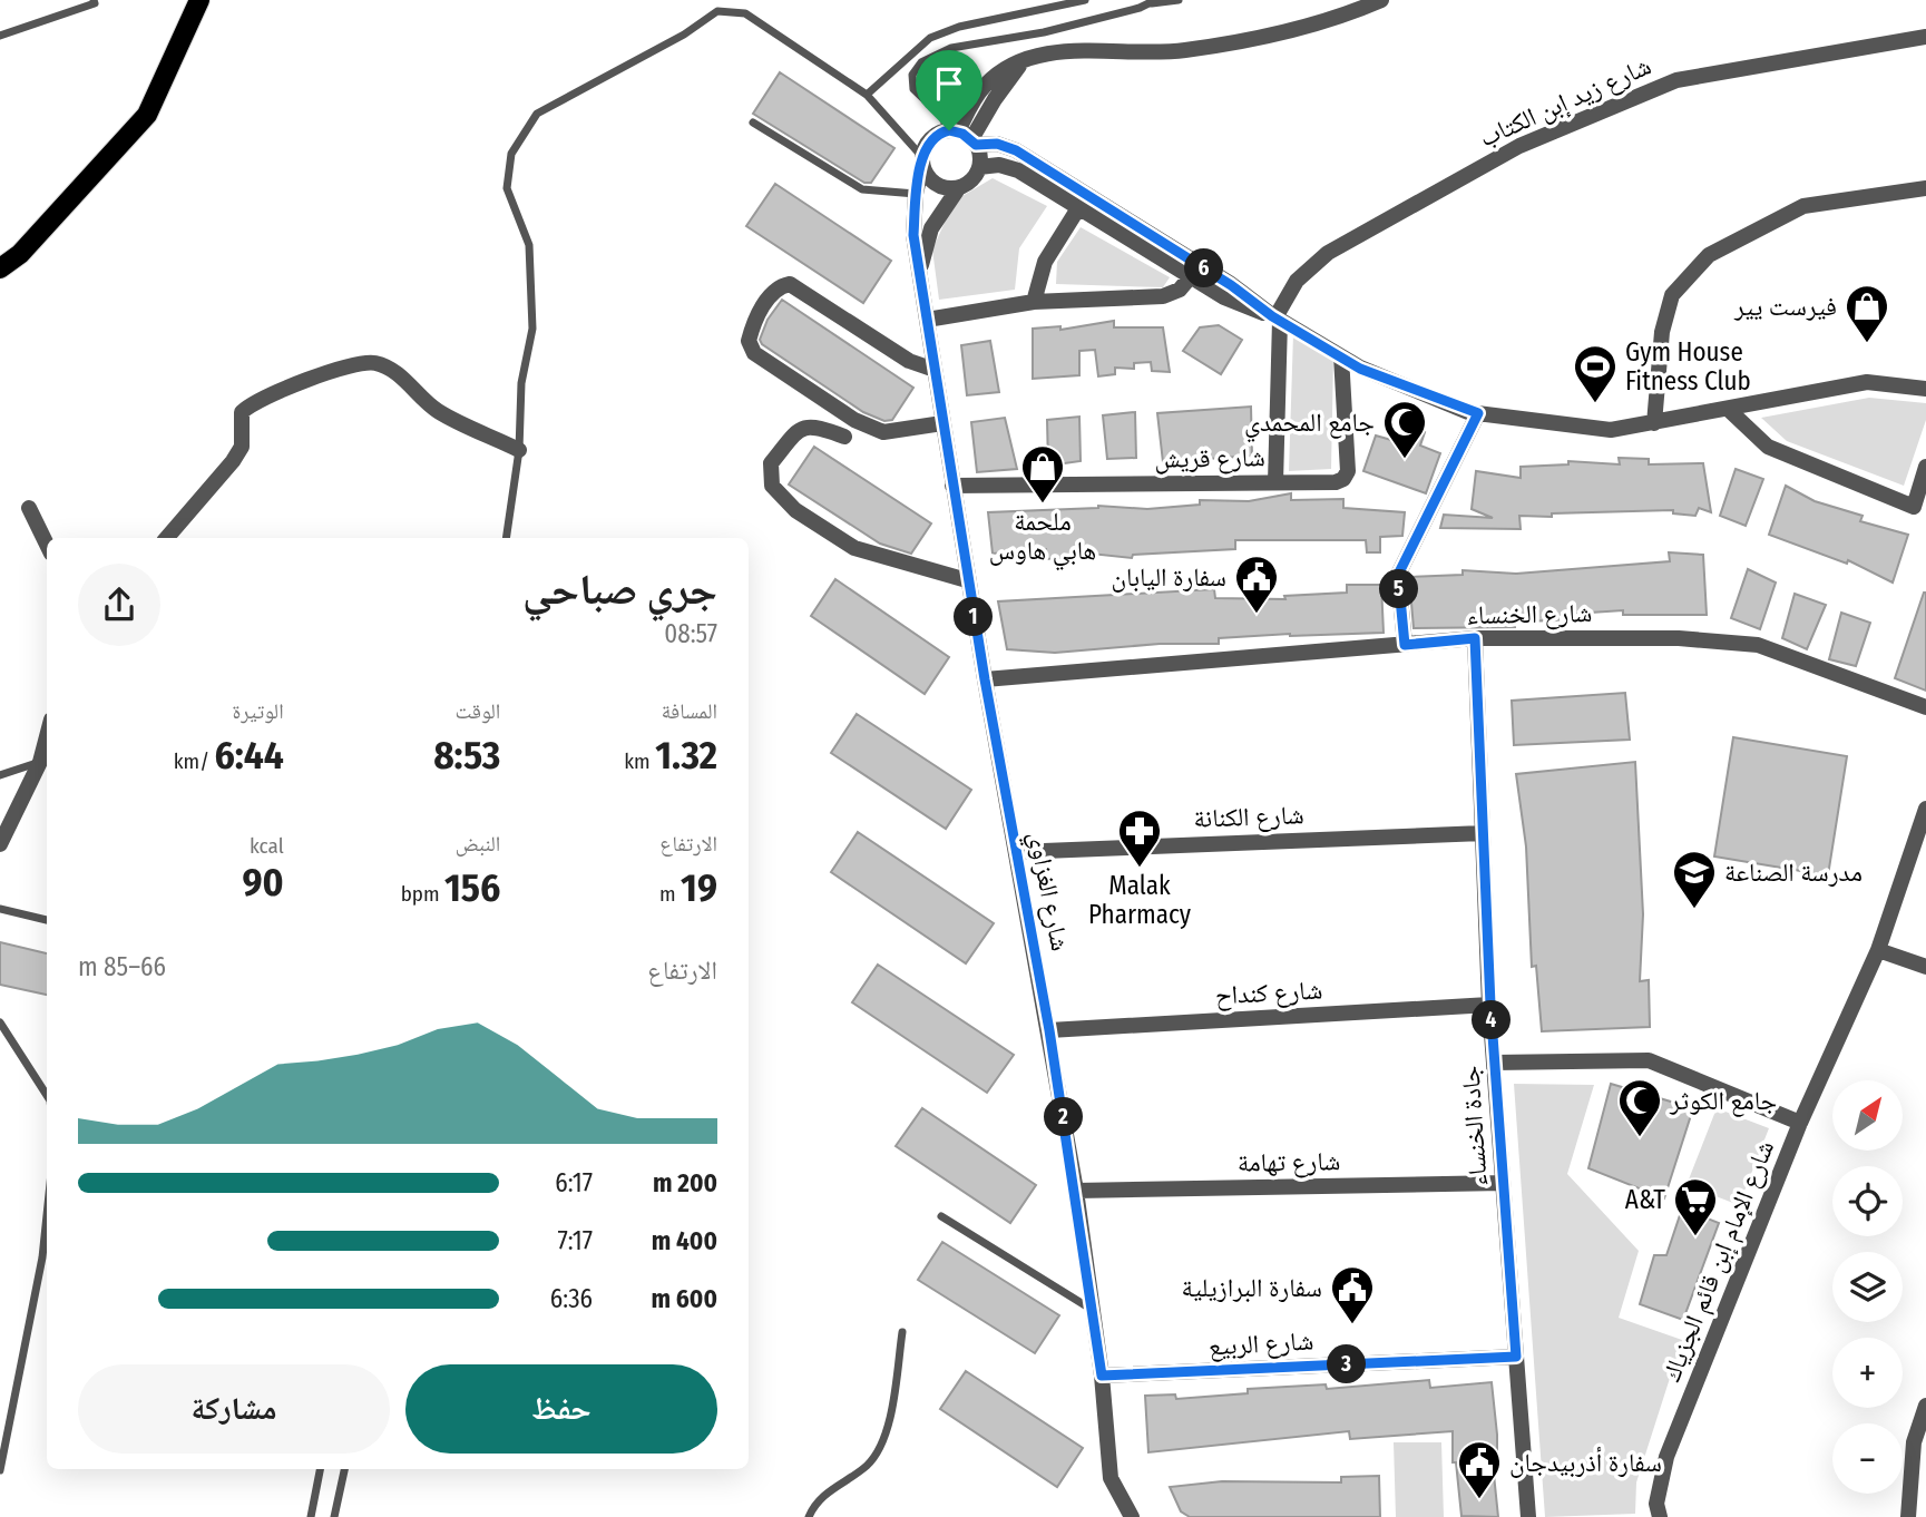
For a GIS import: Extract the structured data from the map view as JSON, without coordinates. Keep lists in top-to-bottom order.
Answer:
{
  "streets": {
    "street": [
      "شارع زيد إبن الكتاب",
      "شارع قريش",
      "شارع الخنساء",
      "شارع الكنانة",
      "شارع الغزاوي",
      "شارع كنداح",
      "جادة الخنساء",
      "شارع تهامة",
      "شارع الإمام إبن قائم الجزياك",
      "شارع الربيع"
    ]
  },
  "crossings": [
    ["شارع قريش", "شارع الغزاوي"],
    ["شارع الخنساء", "شارع الغزاوي"],
    ["شارع الخنساء", "جادة الخنساء"],
    ["شارع الكنانة", "شارع الغزاوي"],
    ["شارع الكنانة", "جادة الخنساء"],
    ["شارع الغزاوي", "شارع كنداح"],
    ["شارع الغزاوي", "شارع تهامة"],
    ["شارع الغزاوي", "شارع الربيع"],
    ["شارع كنداح", "جادة الخنساء"],
    ["جادة الخنساء", "شارع تهامة"],
    ["جادة الخنساء", "شارع الربيع"]
  ],
  "places": {
    "shop": ["فيرست يير", "ملحمة هابي هاوس"],
    "sports": ["Gym House Fitness Club"],
    "mosque": ["جامع المحمدي", "جامع الكوثر"],
    "public building": ["سفارة اليابان", "سفارة البرازيلية", "سفارة أذربيدجان"],
    "pharmacy": ["Malak Pharmacy"],
    "school or university": ["مدرسة الصناعة"],
    "supermarket": ["A&T"]
  },
  "north": "top right",
  "page": {
    "pins": [
      "6",
      "5",
      "1",
      "4",
      "2",
      "3"
    ],
    "heading": ["جري صباحي", "08:57"],
    "stats": [
      ["المسافة", "1.32 km"],
      ["الوقت", "8:53"],
      ["الوتيرة", "6:44 /km"],
      ["الارتفاع", "19 m"],
      ["النبض", "156 bpm"],
      ["kcal", "90"]
    ],
    "chart": ["الارتفاع", "66–85 m"],
    "map_buttons": ["+", "−"],
    "list": [
      {
        "name": "200 m",
        "note": "6:17"
      },
      {
        "name": "400 m",
        "note": "7:17"
      },
      {
        "name": "600 m",
        "note": "6:36"
      }
    ],
    "buttons": ["حفظ", "مشاركة"]
  }
}
